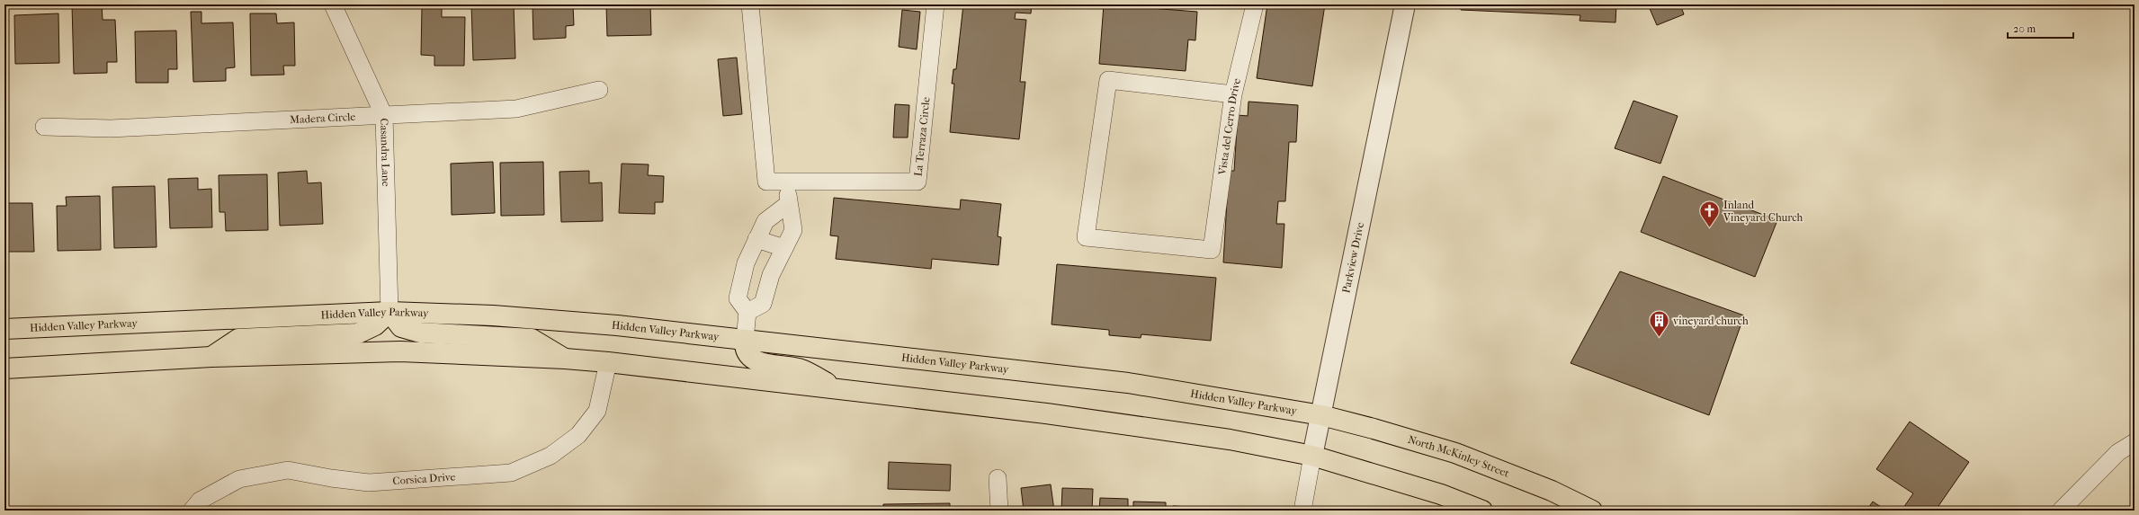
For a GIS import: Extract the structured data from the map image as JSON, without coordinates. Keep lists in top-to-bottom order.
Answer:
{
  "streets": {
    "main road": ["Hidden Valley Parkway", "North McKinley Street"],
    "street": [
      "Madera Circle",
      "Vista del Cerro Drive",
      "La Terraza Circle",
      "Casandra Lane",
      "Parkview Drive",
      "Corsica Drive"
    ]
  },
  "crossings": [
    ["Madera Circle", "Casandra Lane"],
    ["Casandra Lane", "Hidden Valley Parkway"],
    ["Parkview Drive", "Hidden Valley Parkway"],
    ["Parkview Drive", "North McKinley Street"],
    ["Hidden Valley Parkway", "North McKinley Street"]
  ],
  "places": {
    "church": ["Inland Vineyard Church"],
    "building": ["vineyard church"]
  },
  "scale_bar": "20 m"
}
